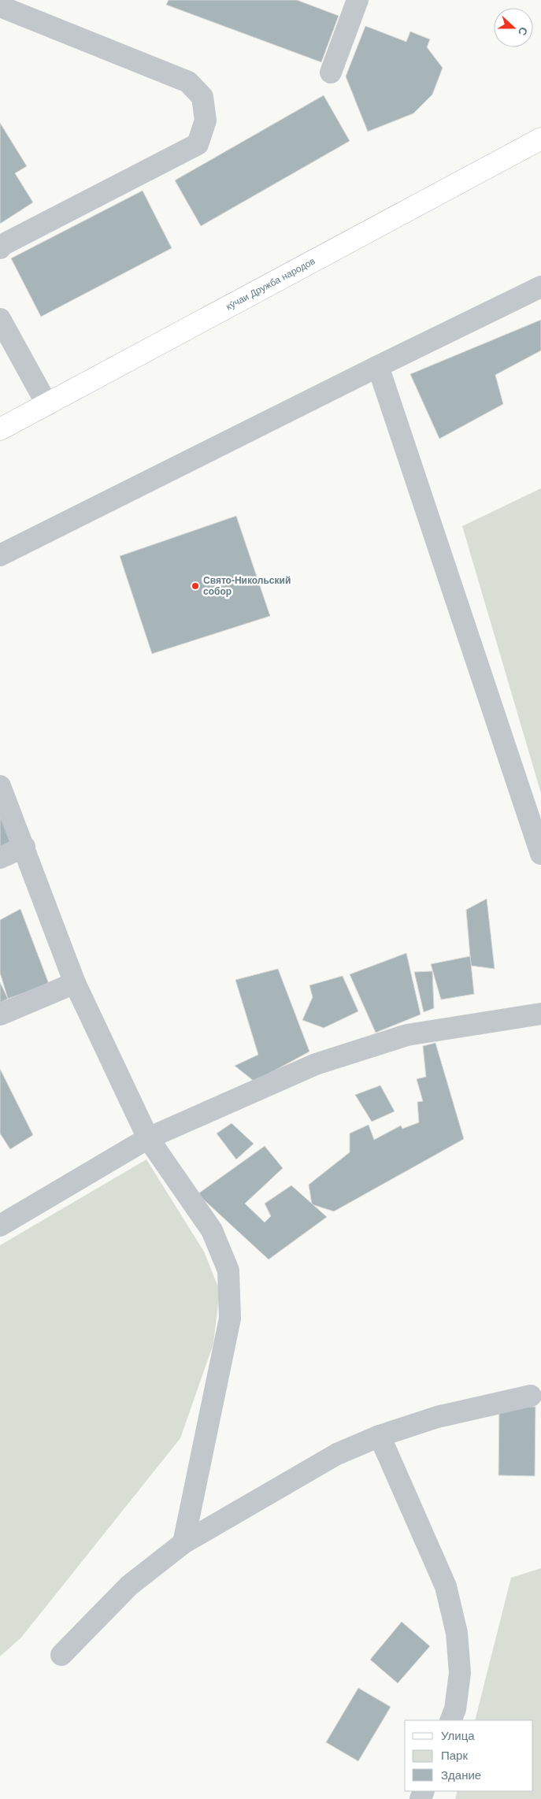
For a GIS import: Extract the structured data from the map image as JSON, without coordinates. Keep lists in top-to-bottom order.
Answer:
{
  "streets": {
    "main road": ["кӯчаи Дружба народов"]
  },
  "places": ["Свято-Никольский собор"],
  "legend": ["Улица", "Парк", "Здание"],
  "north": "right"
}
